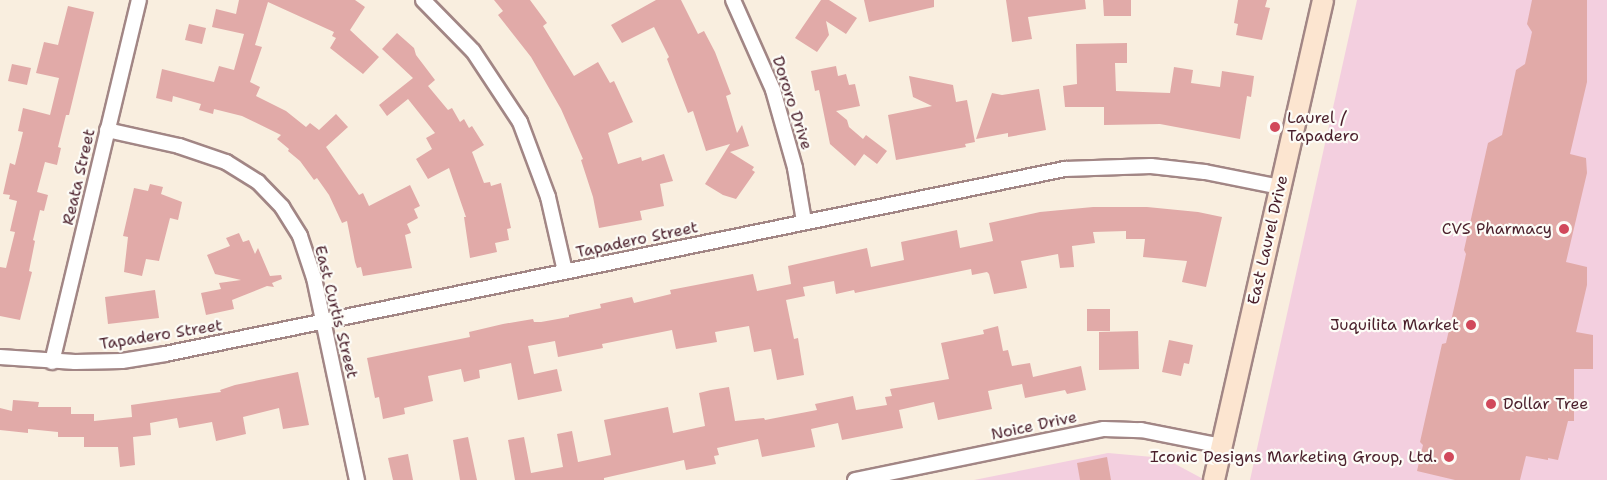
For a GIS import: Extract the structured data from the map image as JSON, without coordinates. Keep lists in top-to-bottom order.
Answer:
{
  "streets": {
    "main road": ["East Laurel Drive"],
    "street": [
      "Dororo Drive",
      "Reata Street",
      "Tapadero Street",
      "East Curtis Street",
      "Noice Drive"
    ]
  },
  "crossings": [
    ["Dororo Drive", "Tapadero Street"],
    ["Reata Street", "Tapadero Street"],
    ["Reata Street", "East Curtis Street"],
    ["Tapadero Street", "East Laurel Drive"],
    ["Tapadero Street", "East Curtis Street"],
    ["East Laurel Drive", "Noice Drive"]
  ],
  "places": [
    "Laurel / Tapadero",
    "CVS Pharmacy",
    "Juquilita Market",
    "Dollar Tree",
    "Iconic Designs Marketing Group, Ltd."
  ]
}
